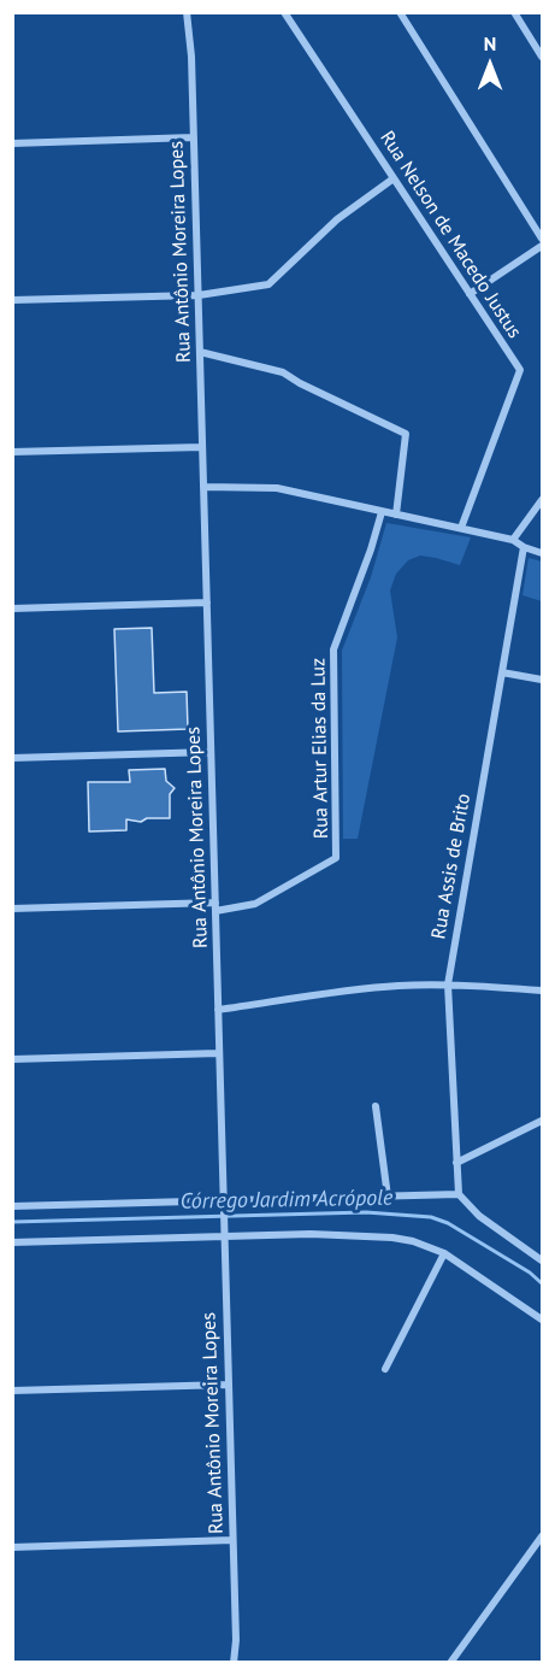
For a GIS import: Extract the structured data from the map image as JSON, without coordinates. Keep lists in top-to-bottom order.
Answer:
{
  "streets": {
    "street": [
      "Rua Nelson de Macedo Justus",
      "Rua Antônio Moreira Lopes",
      "Rua Artur Elias da Luz",
      "Rua Assis de Brito"
    ]
  },
  "crossings": [
    ["Rua Antônio Moreira Lopes", "Rua Artur Elias da Luz"]
  ],
  "water": ["Córrego Jardim Acrópole"],
  "north": "top"
}
